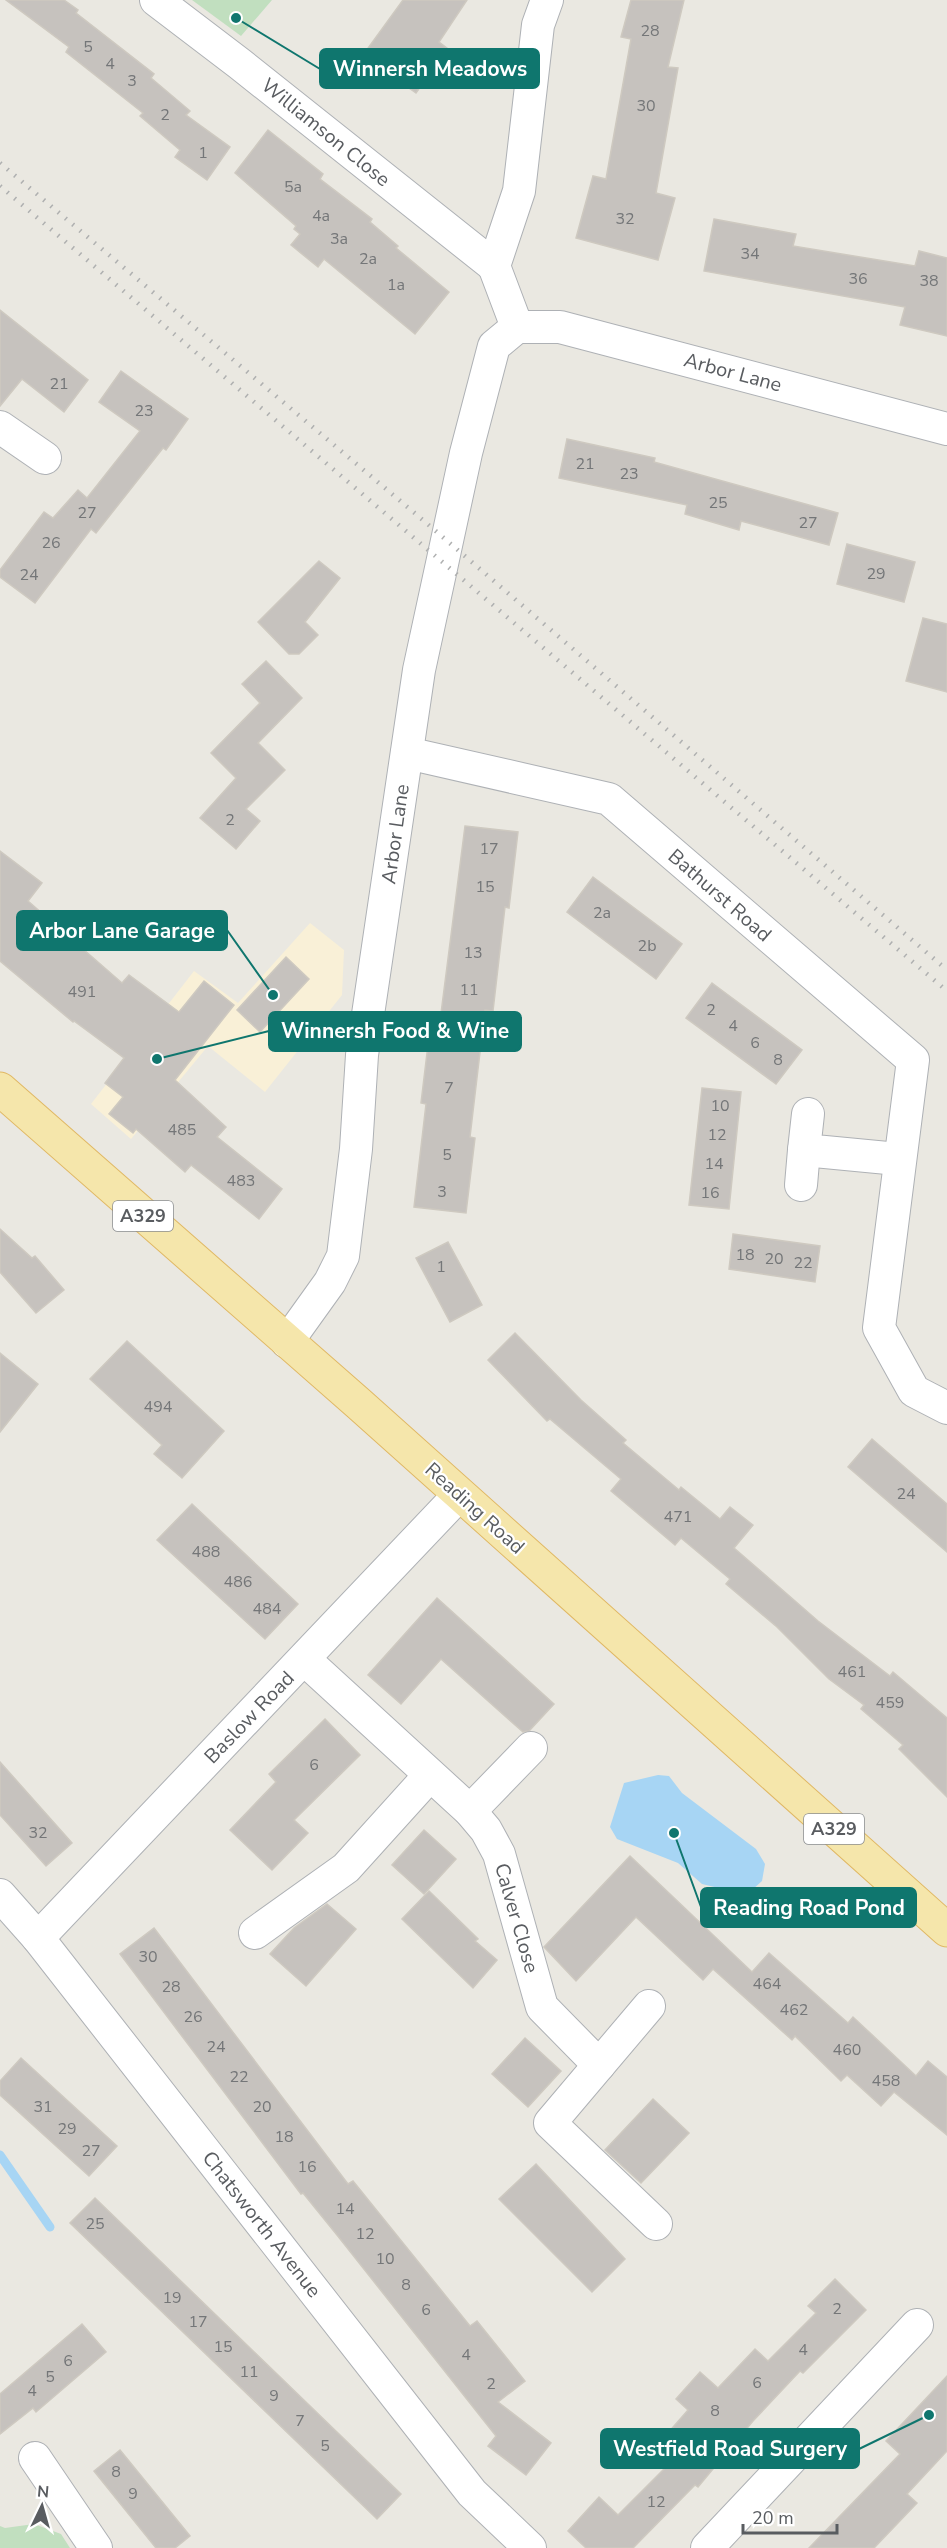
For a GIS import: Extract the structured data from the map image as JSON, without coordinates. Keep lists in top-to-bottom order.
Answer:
{
  "streets": {
    "main road": ["A329", "Reading Road"],
    "street": [
      "Williamson Close",
      "Arbor Lane",
      "Bathurst Road",
      "Baslow Road",
      "Calver Close",
      "Chatsworth Avenue"
    ]
  },
  "crossings": [
    ["Arbor Lane", "Bathurst Road"],
    ["Arbor Lane", "Reading Road"],
    ["Reading Road", "Baslow Road"],
    ["Baslow Road", "Calver Close"],
    ["Baslow Road", "Chatsworth Avenue"]
  ],
  "places": [
    "Winnersh Meadows",
    "Arbor Lane Garage",
    "Winnersh Food & Wine",
    "Reading Road Pond",
    "Westfield Road Surgery"
  ],
  "house_numbers": [
    "28",
    "5",
    "4",
    "3",
    "30",
    "2",
    "1",
    "5a",
    "4a",
    "32",
    "3a",
    "34",
    "2a",
    "36",
    "38",
    "1a",
    "21",
    "23",
    "21",
    "23",
    "25",
    "27",
    "27",
    "26",
    "29",
    "24",
    "2",
    "17",
    "15",
    "2a",
    "2b",
    "13",
    "11",
    "491",
    "2",
    "4",
    "6",
    "8",
    "7",
    "10",
    "485",
    "12",
    "5",
    "14",
    "483",
    "3",
    "16",
    "18",
    "20",
    "22",
    "1",
    "494",
    "24",
    "471",
    "488",
    "486",
    "484",
    "461",
    "459",
    "6",
    "32",
    "30",
    "464",
    "28",
    "462",
    "26",
    "24",
    "460",
    "22",
    "458",
    "31",
    "20",
    "29",
    "18",
    "27",
    "16",
    "14",
    "25",
    "12",
    "10",
    "8",
    "19",
    "2",
    "6",
    "17",
    "15",
    "4",
    "4",
    "6",
    "11",
    "5",
    "6",
    "2",
    "4",
    "9",
    "8",
    "7",
    "5",
    "8",
    "9",
    "12"
  ],
  "scale_bar": "20 m",
  "north": "top"
}
